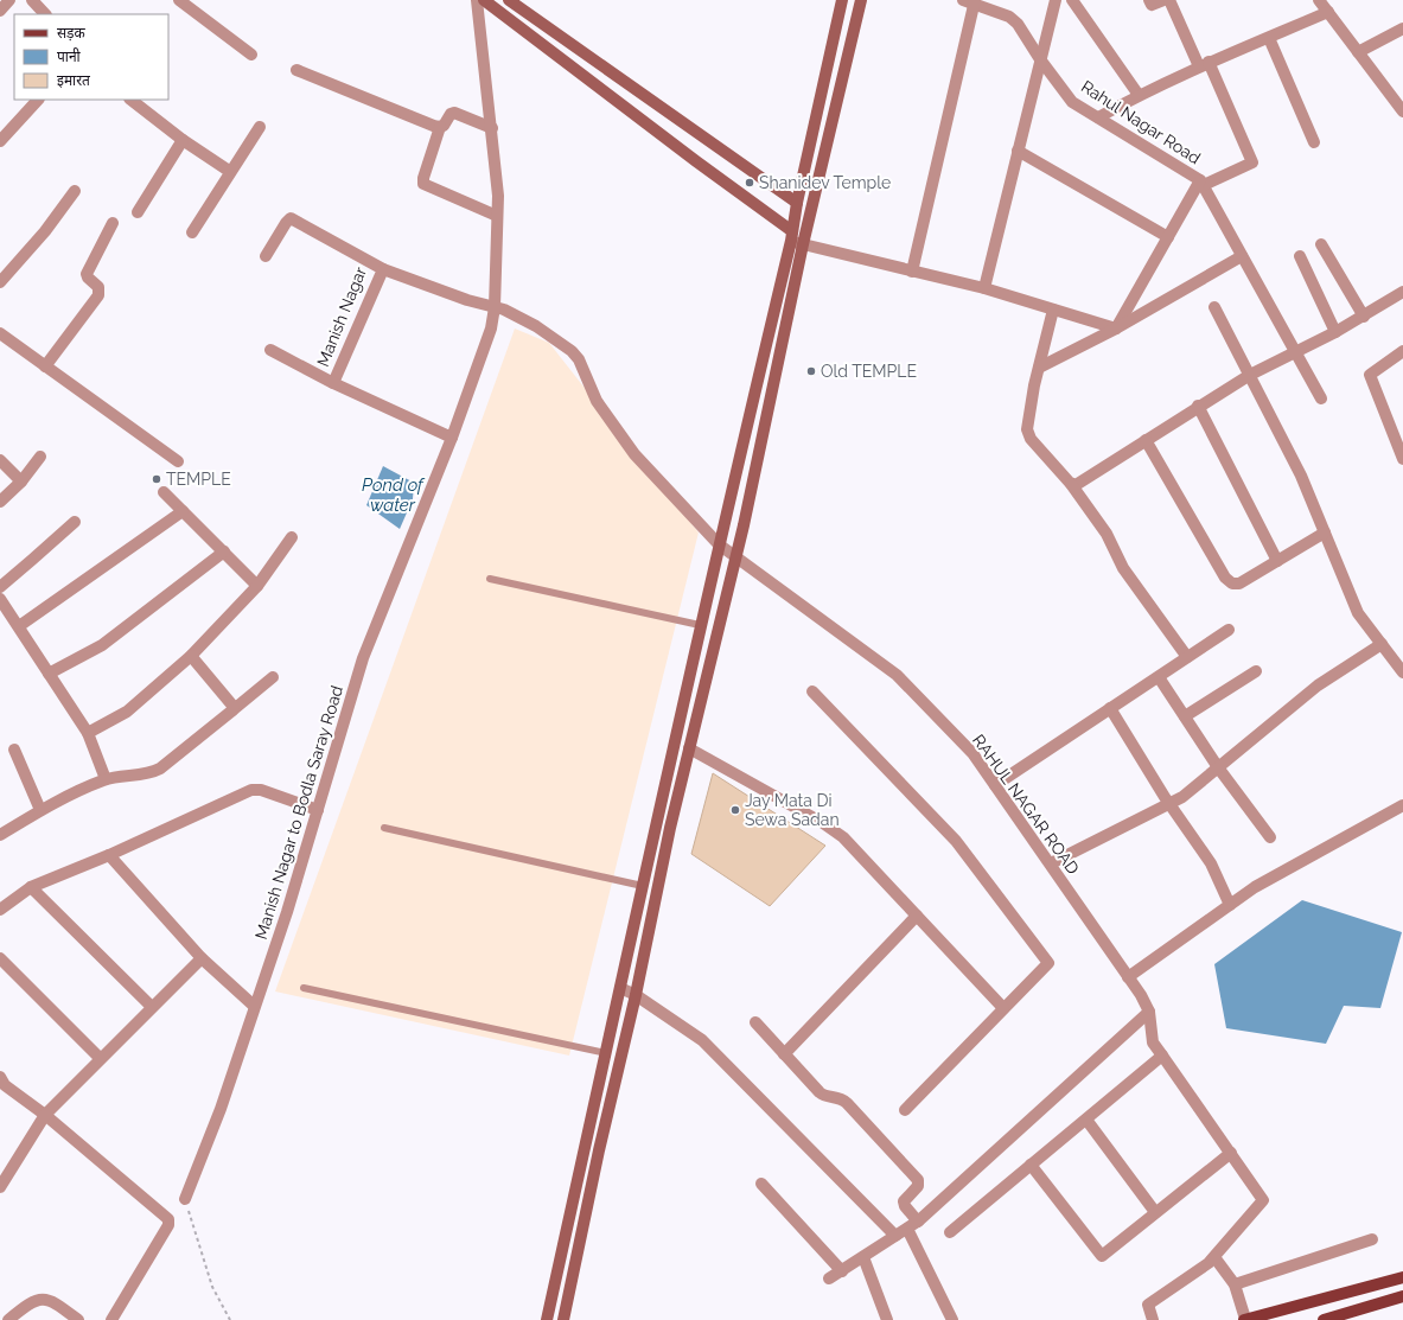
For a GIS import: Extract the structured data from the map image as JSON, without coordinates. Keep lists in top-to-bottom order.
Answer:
{
  "streets": {
    "street": [
      "Rahul Nagar Road",
      "Manish Nagar",
      "RAHUL NAGAR ROAD",
      "Manish Nagar to Bodla Saray Road"
    ]
  },
  "crossings": [
    ["Manish Nagar", "RAHUL NAGAR ROAD"],
    ["RAHUL NAGAR ROAD", "Manish Nagar to Bodla Saray Road"]
  ],
  "water": ["Pond of water"],
  "places": [
    "Shanidev Temple",
    "Old TEMPLE",
    "TEMPLE",
    "Jay Mata Di Sewa Sadan"
  ],
  "legend": ["सड़क", "पानी", "इमारत"]
}
